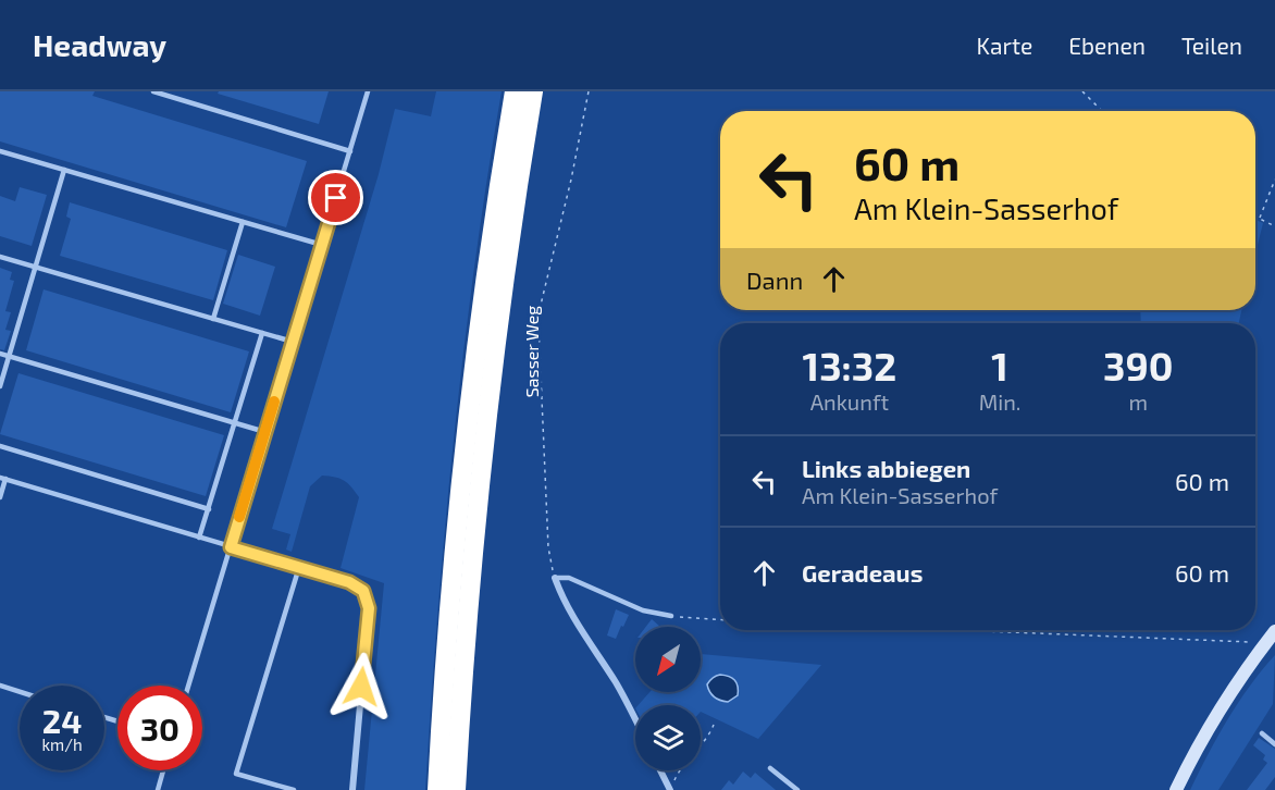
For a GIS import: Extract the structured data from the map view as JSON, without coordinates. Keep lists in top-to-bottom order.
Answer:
{
  "streets": {
    "path": ["Sasser Weg"]
  },
  "north": "bottom left",
  "page": {
    "header": "Headway",
    "nav": ["Karte", "Ebenen", "Teilen"],
    "turn": ["60 m", "Am Klein-Sasserhof"],
    "then": "Dann",
    "eta": [
      "13:32",
      "Ankunft",
      "1",
      "Min.",
      "390",
      "m"
    ],
    "list": [
      {
        "name": "Links abbiegen",
        "note": "Am Klein-Sasserhof",
        "value": "60 m"
      },
      {
        "name": "Geradeaus",
        "value": "60 m"
      }
    ],
    "speed": "24 km/h",
    "limit": "30"
  }
}
